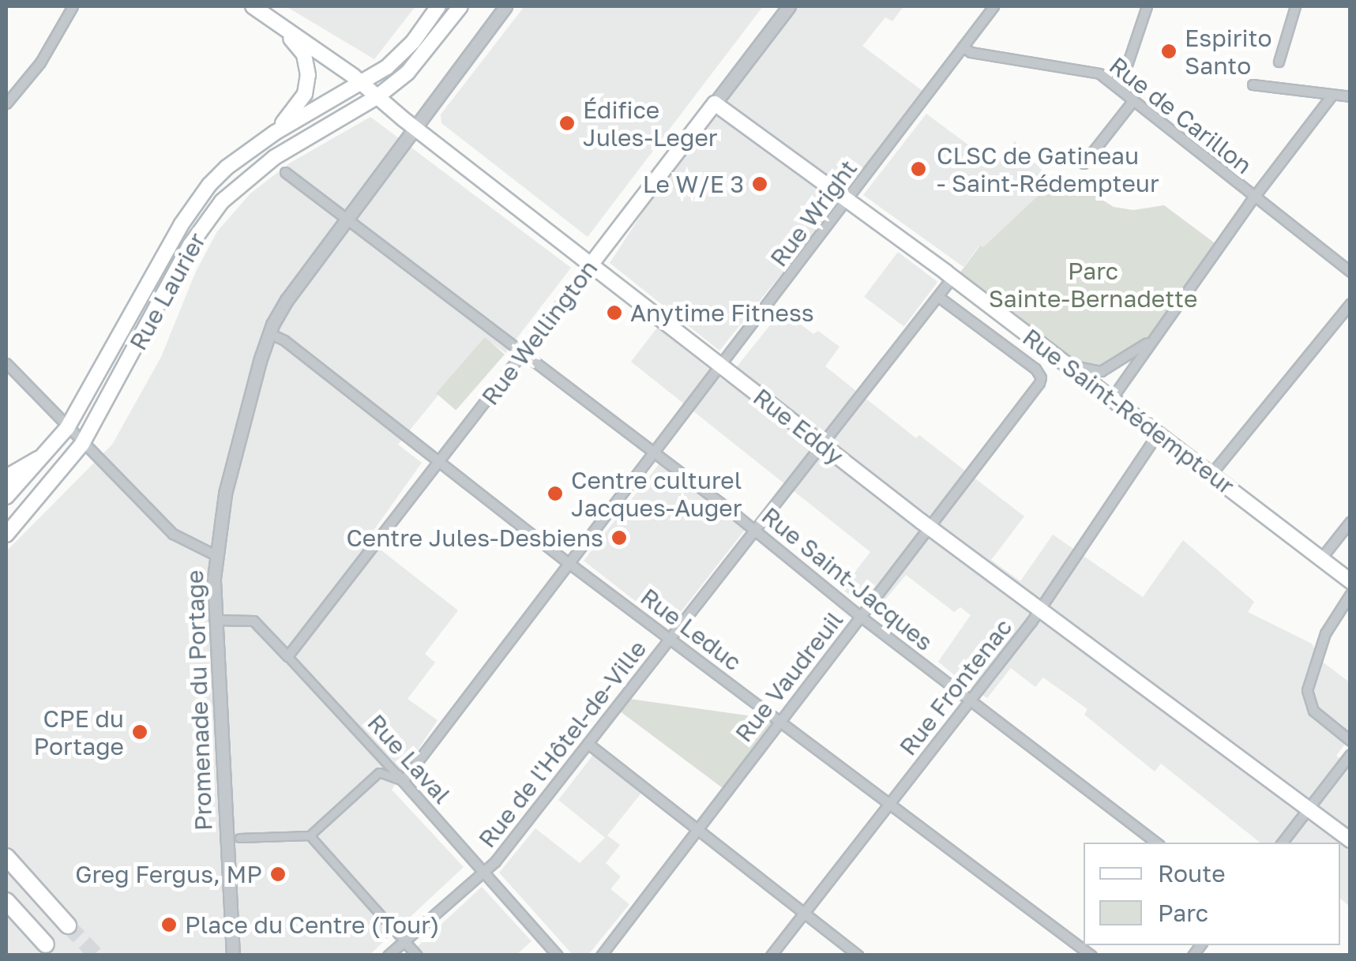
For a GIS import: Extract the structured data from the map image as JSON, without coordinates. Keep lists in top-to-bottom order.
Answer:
{
  "streets": {
    "main road": [
      "Rue Laurier",
      "Rue Wellington",
      "Rue Saint-Rédempteur",
      "Rue Eddy"
    ],
    "street": [
      "Rue de Carillon",
      "Rue Wright",
      "Rue Saint-Jacques",
      "Rue Leduc",
      "Rue Vaudreuil",
      "Rue Frontenac",
      "Promenade du Portage",
      "Rue de l'Hôtel-de-Ville",
      "Rue Laval"
    ]
  },
  "crossings": [
    ["Rue de Carillon", "Rue Wright"],
    ["Rue Wright", "Rue Saint-Rédempteur"],
    ["Rue Wright", "Rue Eddy"],
    ["Rue Wright", "Rue Saint-Jacques"],
    ["Rue Wright", "Rue Leduc"],
    ["Rue Wright", "Rue Laval"],
    ["Rue Laurier", "Rue Eddy"],
    ["Rue Wellington", "Rue Saint-Rédempteur"],
    ["Rue Wellington", "Rue Eddy"],
    ["Rue Wellington", "Rue Saint-Jacques"],
    ["Rue Wellington", "Rue Leduc"],
    ["Rue Wellington", "Rue Laval"],
    ["Rue Saint-Rédempteur", "Rue Frontenac"],
    ["Rue Saint-Rédempteur", "Rue de l'Hôtel-de-Ville"],
    ["Rue Eddy", "Rue Vaudreuil"],
    ["Rue Eddy", "Rue Frontenac"],
    ["Rue Eddy", "Promenade du Portage"],
    ["Rue Eddy", "Rue de l'Hôtel-de-Ville"],
    ["Rue Saint-Jacques", "Rue Vaudreuil"],
    ["Rue Saint-Jacques", "Rue Frontenac"],
    ["Rue Saint-Jacques", "Promenade du Portage"],
    ["Rue Saint-Jacques", "Rue de l'Hôtel-de-Ville"],
    ["Rue Leduc", "Rue Vaudreuil"],
    ["Rue Leduc", "Rue Frontenac"],
    ["Rue Leduc", "Promenade du Portage"],
    ["Rue Leduc", "Rue de l'Hôtel-de-Ville"],
    ["Rue Vaudreuil", "Rue de l'Hôtel-de-Ville"],
    ["Promenade du Portage", "Rue Laval"],
    ["Rue de l'Hôtel-de-Ville", "Rue Laval"]
  ],
  "parks": ["Parc Sainte-Bernadette"],
  "places": [
    "Espirito Santo",
    "Édifice Jules-Leger",
    "CLSC de Gatineau - Saint-Rédempteur",
    "Le W/E 3",
    "Anytime Fitness",
    "Centre culturel Jacques-Auger",
    "Centre Jules-Desbiens",
    "CPE du Portage",
    "Greg Fergus, MP",
    "Place du Centre (Tour)"
  ],
  "legend": ["Route", "Parc"]
}
